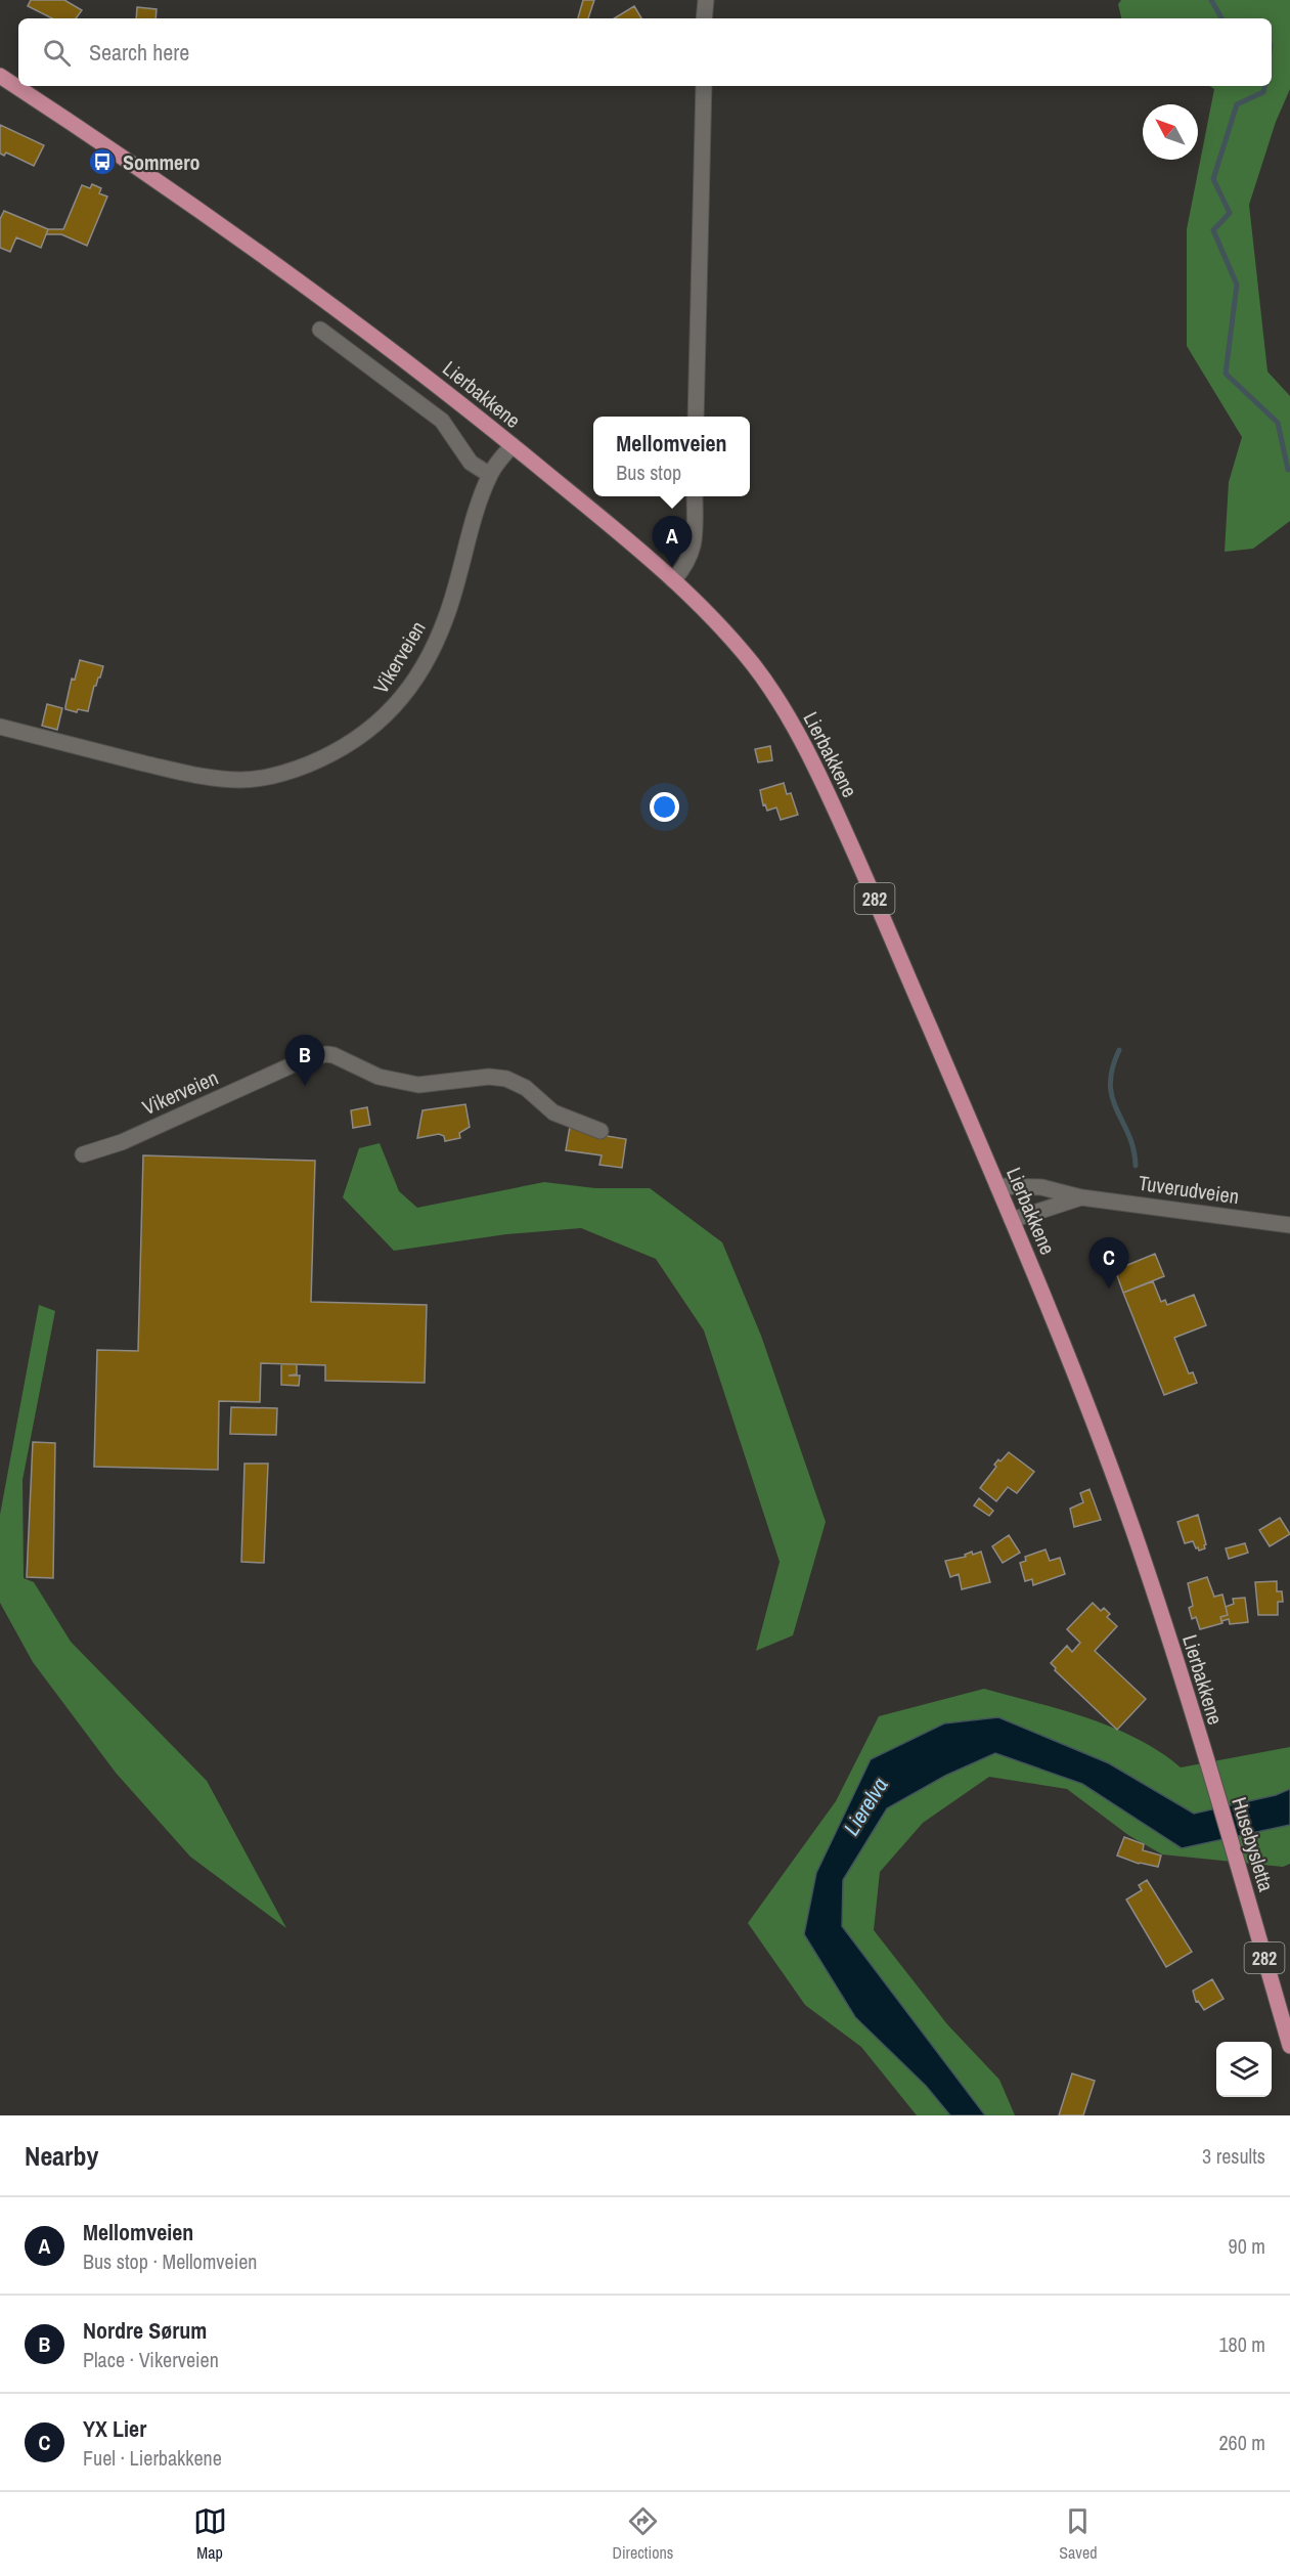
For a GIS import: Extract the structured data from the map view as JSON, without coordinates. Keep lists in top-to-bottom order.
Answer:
{
  "streets": {
    "main road": ["Lierbakkene", "282", "Husebysletta"],
    "street": ["Vikerveien", "Tuverudveien"]
  },
  "crossings": [
    ["Lierbakkene", "Vikerveien"],
    ["Lierbakkene", "Tuverudveien"],
    ["Lierbakkene", "Husebysletta"]
  ],
  "water": ["Lierelva"],
  "places": {
    "bus stop": ["Sommero"]
  },
  "north": "top left",
  "page": {
    "search": "Search here",
    "popup": ["Mellomveien", "Bus stop"],
    "pins": ["A", "B", "C"],
    "heading": ["Nearby", "3 results"],
    "list": [
      {
        "mark": "A",
        "name": "Mellomveien",
        "note": "Bus stop · Mellomveien",
        "value": "90 m"
      },
      {
        "mark": "B",
        "name": "Nordre Sørum",
        "note": "Place · Vikerveien",
        "value": "180 m"
      },
      {
        "mark": "C",
        "name": "YX Lier",
        "note": "Fuel · Lierbakkene",
        "value": "260 m"
      }
    ],
    "nav": ["Map", "Directions", "Saved"]
  }
}
